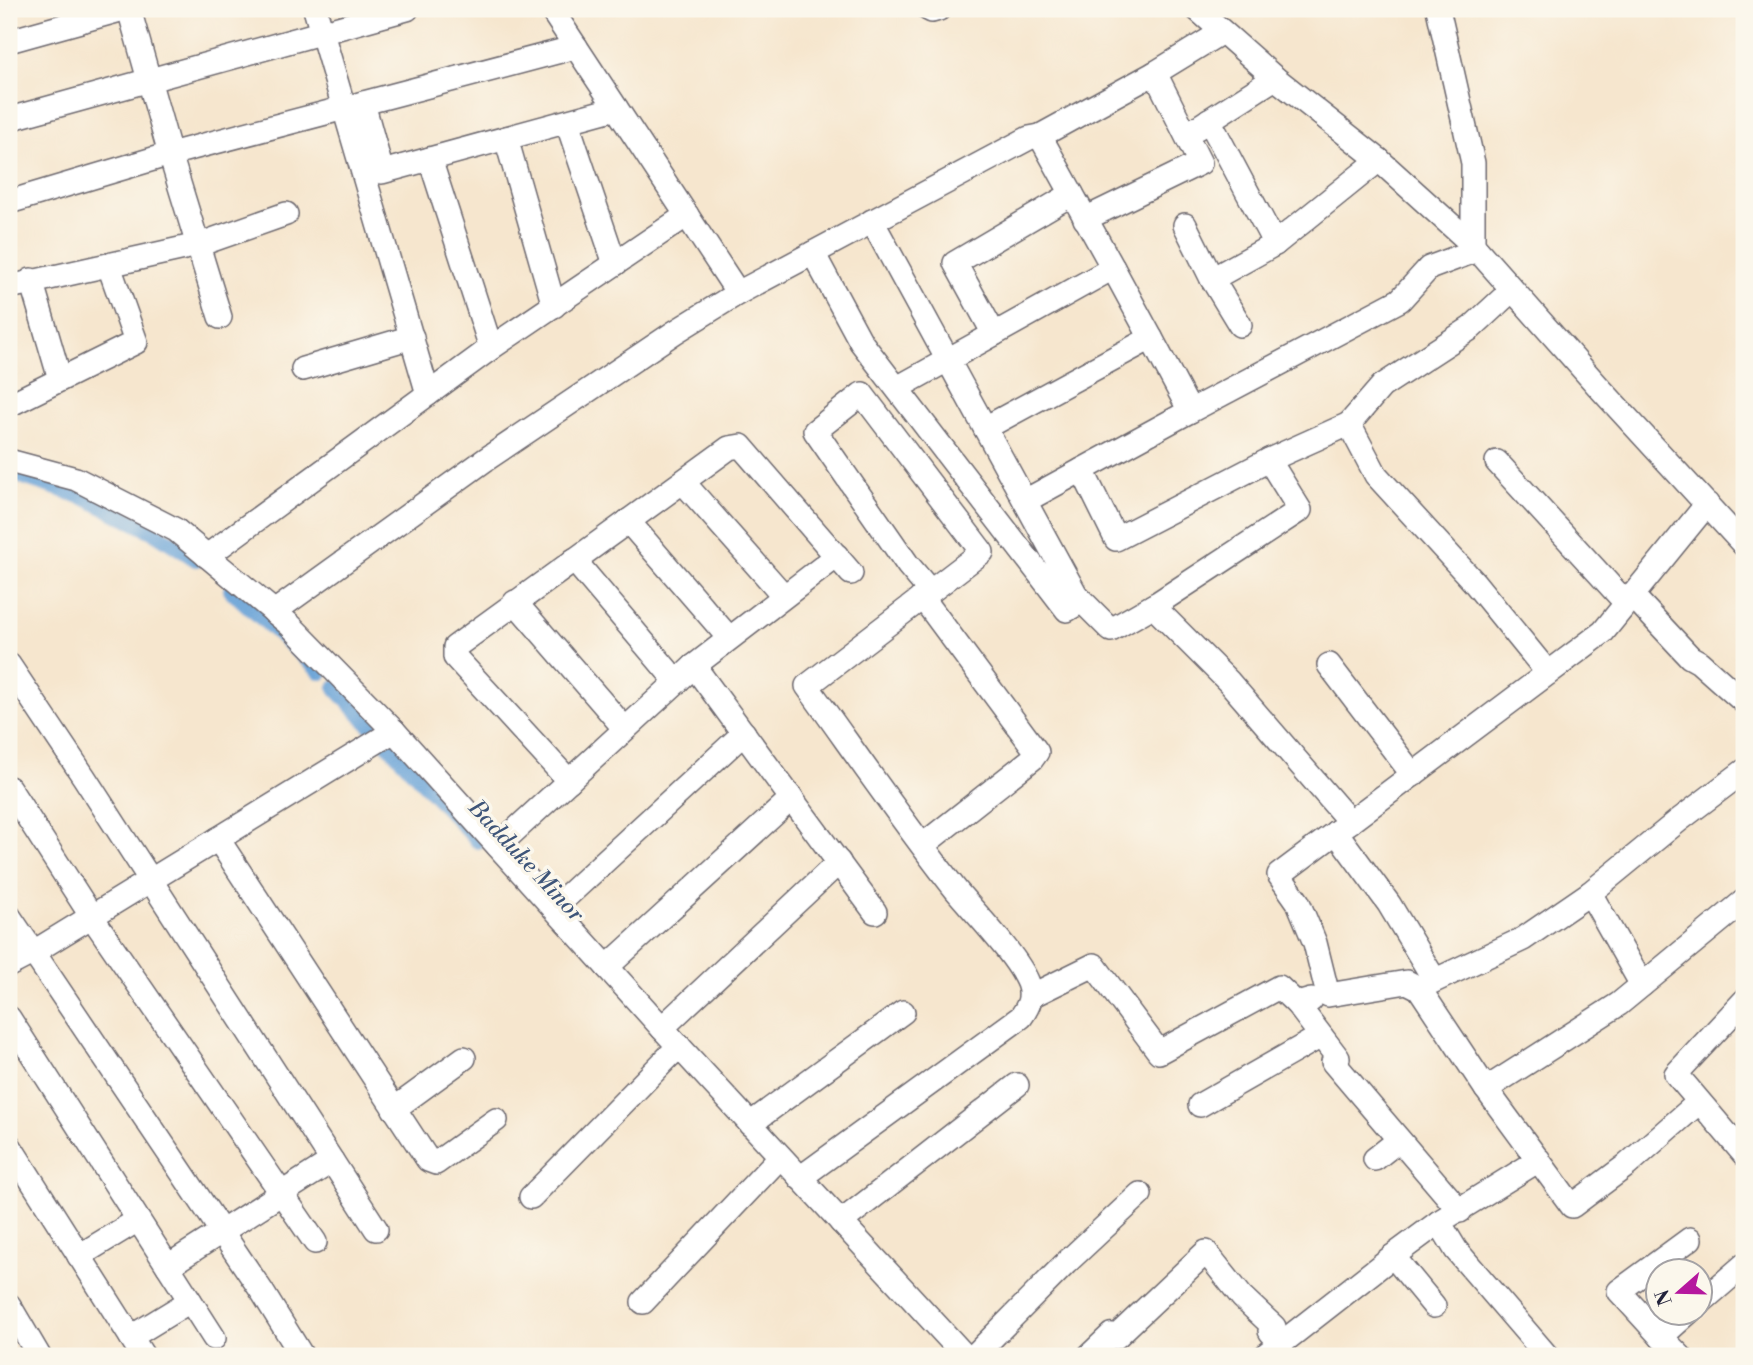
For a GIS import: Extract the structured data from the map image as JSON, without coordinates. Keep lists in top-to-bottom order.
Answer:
{
  "water": ["Badduke Minor"],
  "north": "left"
}
